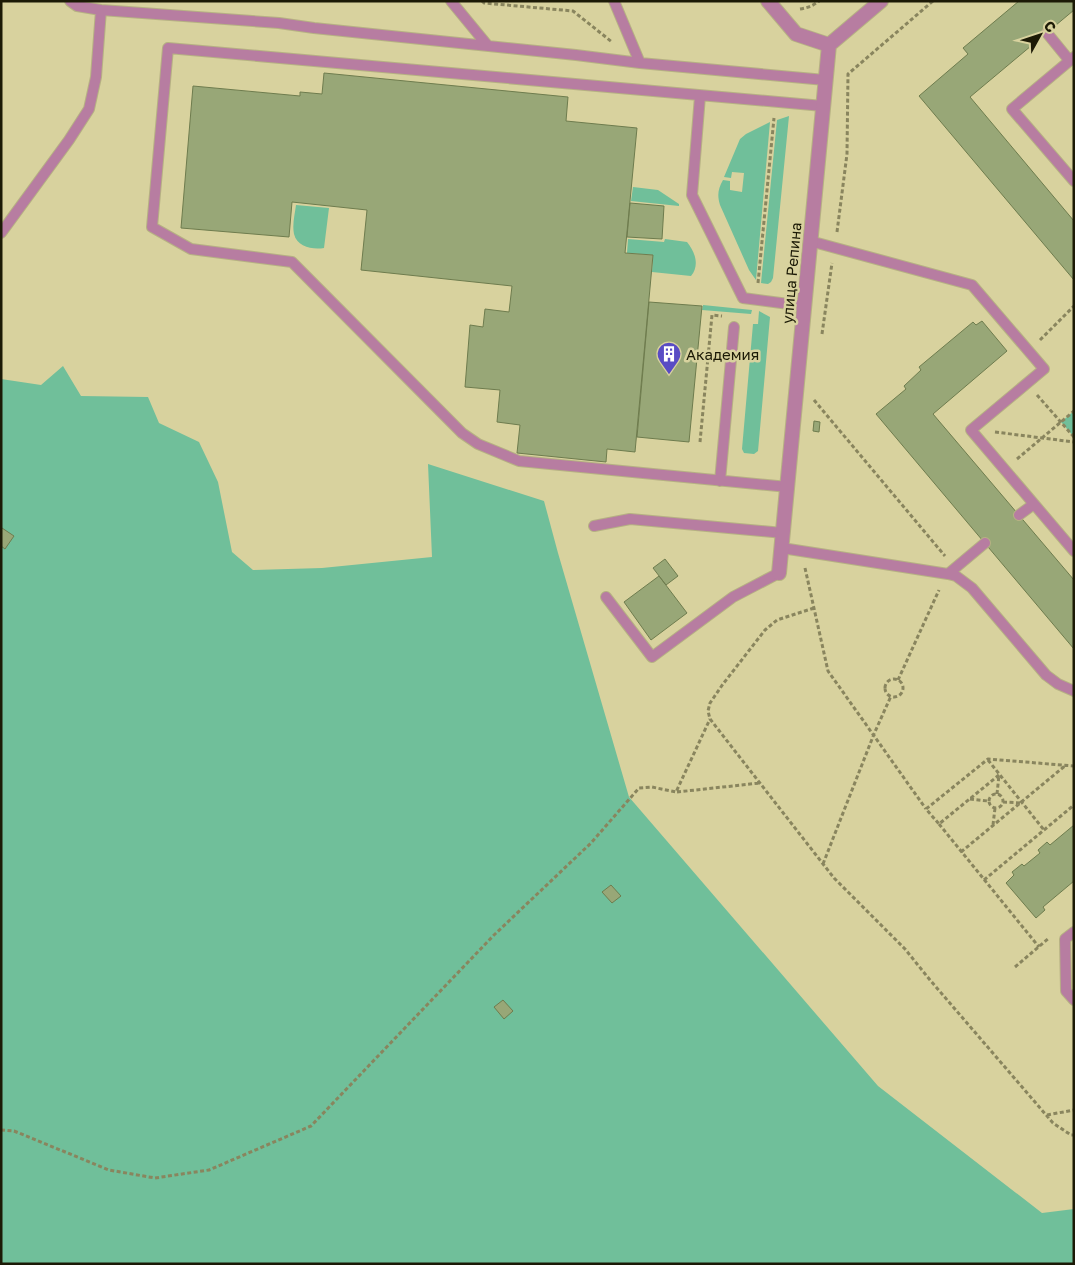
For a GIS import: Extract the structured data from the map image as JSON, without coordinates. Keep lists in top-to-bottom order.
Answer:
{
  "streets": {
    "street": ["улица Репина"]
  },
  "places": {
    "building": ["Академия"]
  },
  "north": "top right"
}
